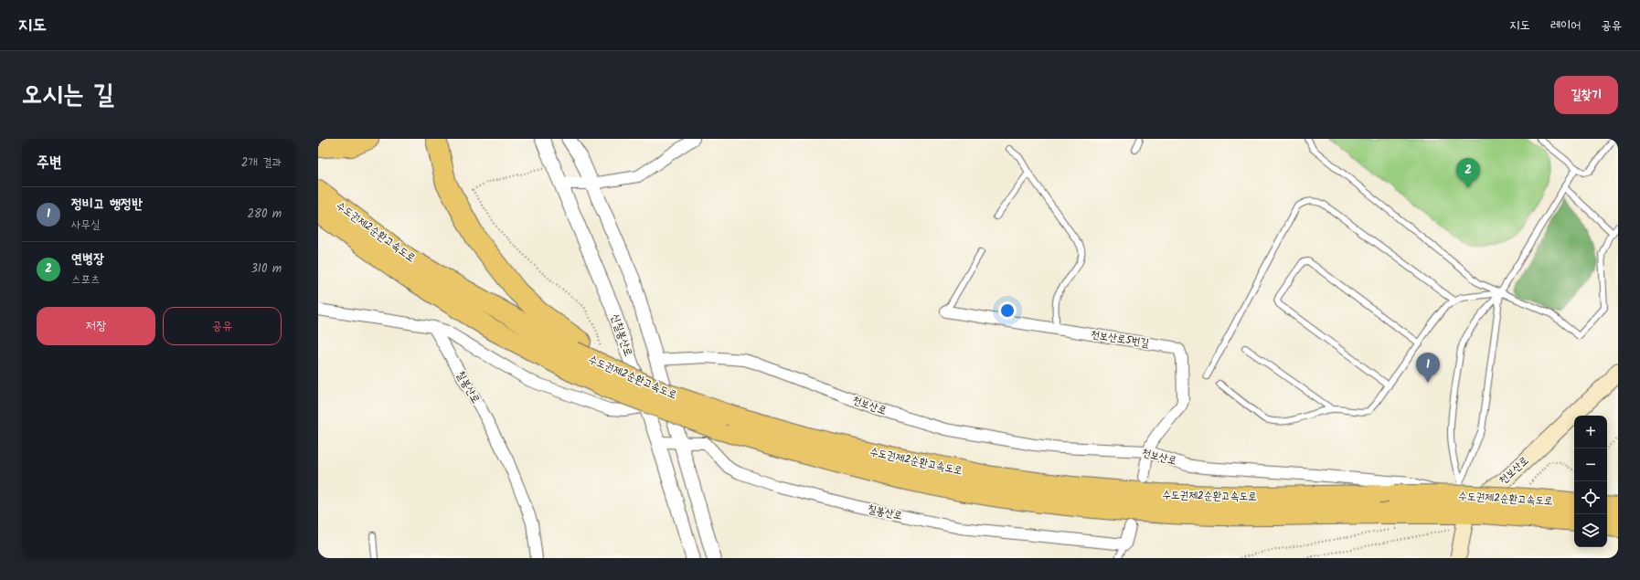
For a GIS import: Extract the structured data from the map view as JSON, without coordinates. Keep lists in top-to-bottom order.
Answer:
{
  "streets": {
    "highway": ["수도권제2순환고속도로"],
    "main road": ["천보산로"],
    "street": ["신칠봉산로", "천보산로5번길", "칠봉산로"]
  },
  "crossings": [
    ["신칠봉산로", "칠봉산로"],
    ["천보산로5번길", "천보산로"]
  ],
  "page": {
    "header": "지도",
    "nav": ["지도", "레이어", "공유"],
    "title": "오시는 길",
    "buttons": [
      "길찾기",
      ["저장", "공유"]
    ],
    "heading": ["주변", "2개 결과"],
    "pins": ["2", "1"],
    "list": [
      {
        "mark": "1",
        "name": "정비고 행정반",
        "note": "사무실",
        "value": "280 m"
      },
      {
        "mark": "2",
        "name": "연병장",
        "note": "스포츠",
        "value": "310 m"
      }
    ],
    "map_buttons": ["+", "−"]
  }
}
